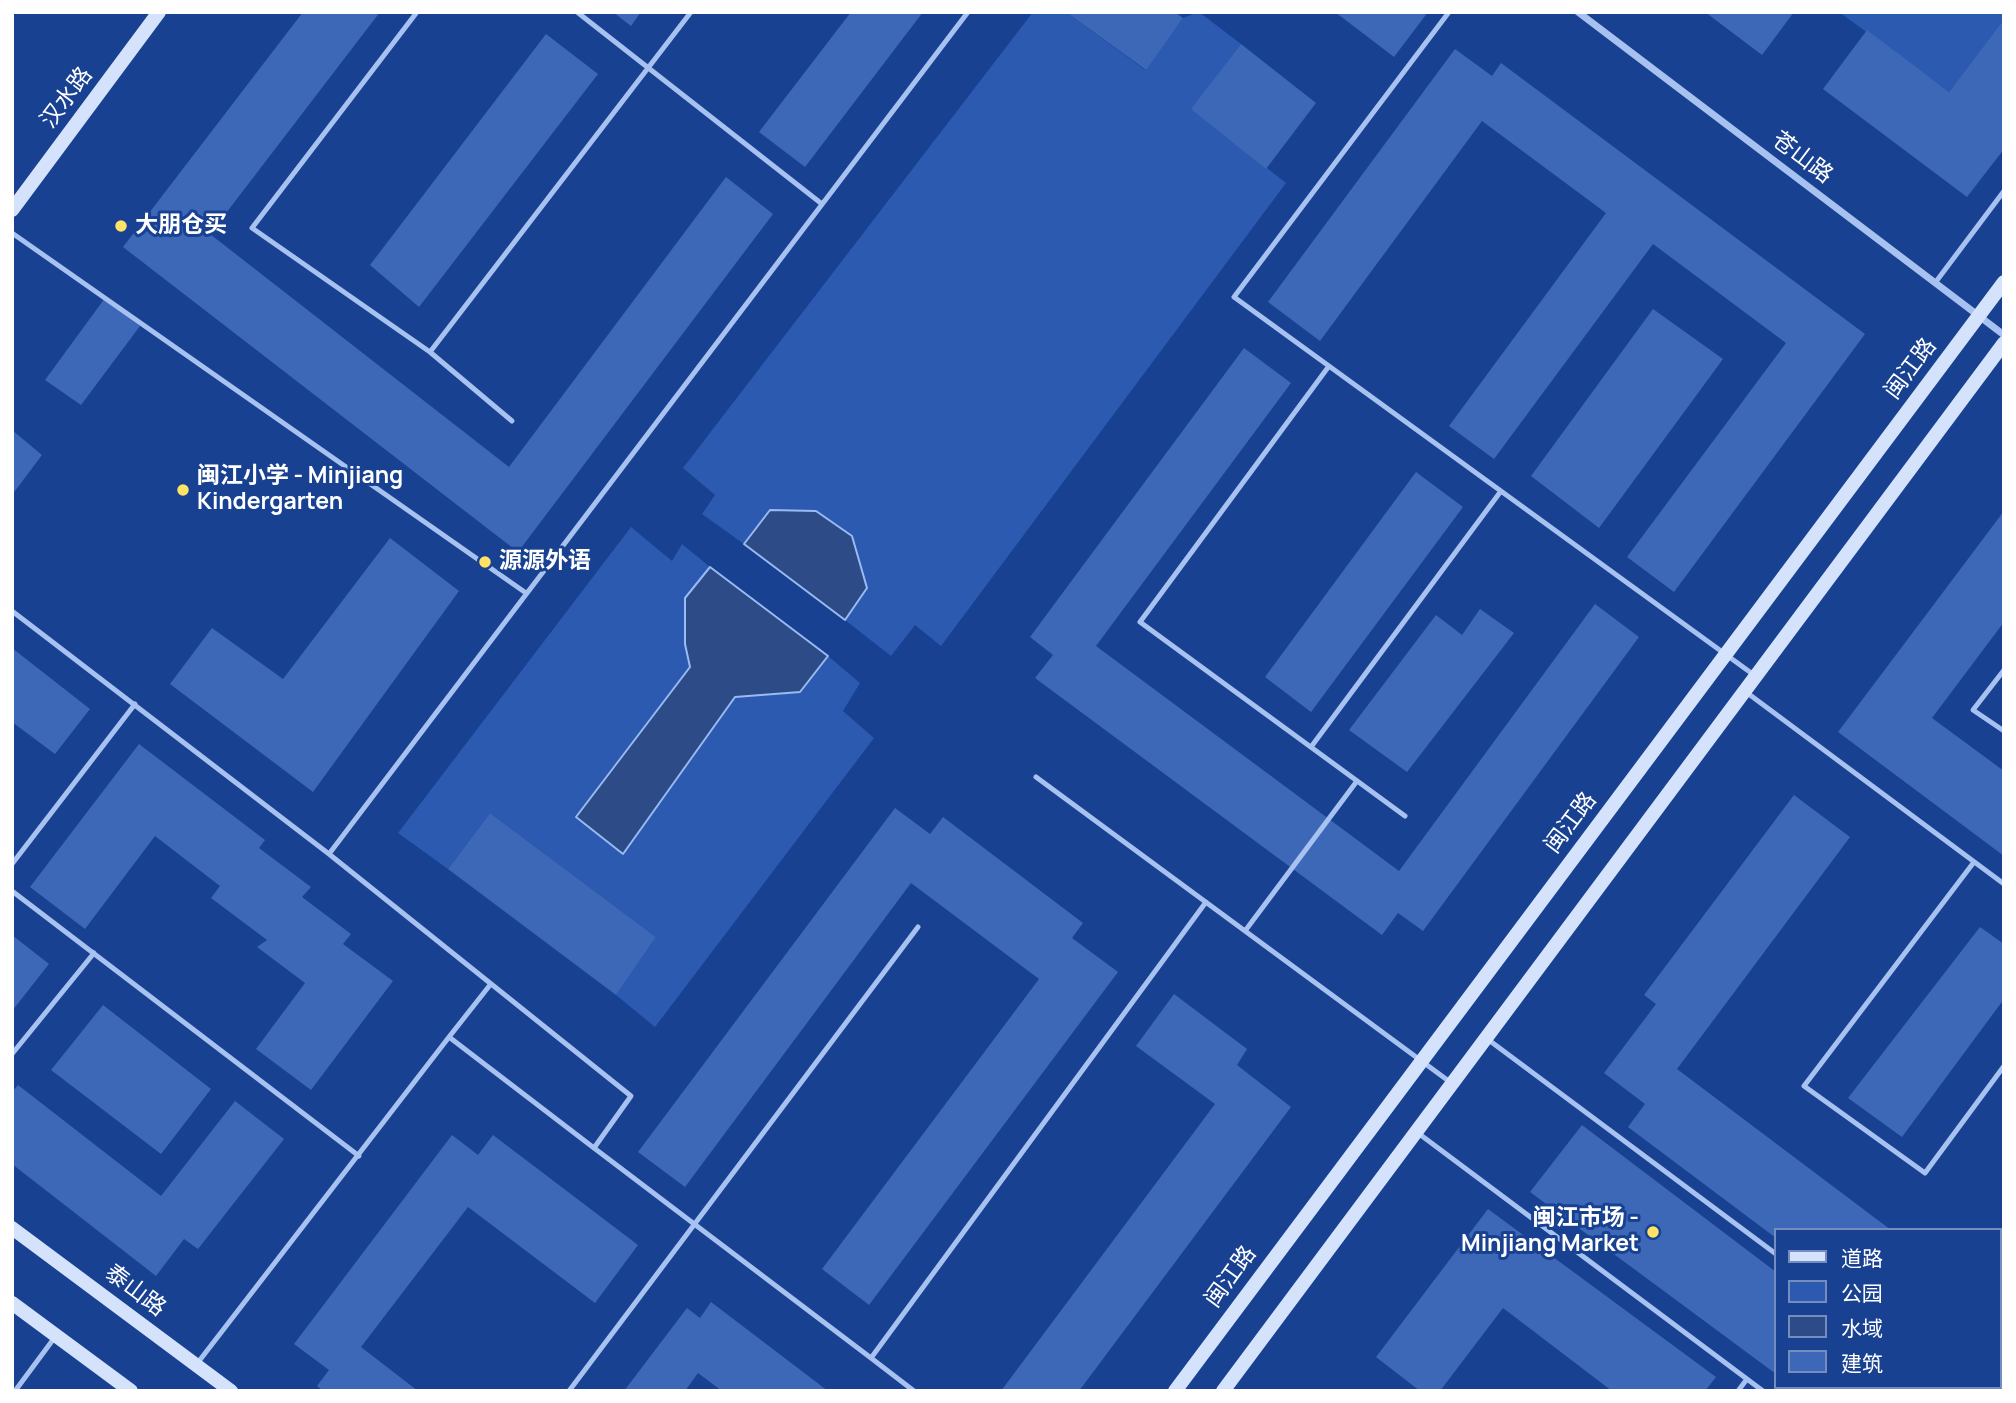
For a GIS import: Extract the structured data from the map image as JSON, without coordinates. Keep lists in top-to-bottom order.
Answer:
{
  "streets": {
    "main road": ["汉水路", "闽江路", "泰山路"],
    "street": ["苍山路"]
  },
  "crossings": [
    ["苍山路", "闽江路"]
  ],
  "places": [
    "大朋仓买",
    "闽江小学 - Minjiang Kindergarten",
    "源源外语",
    "闽江市场 - Minjiang Market"
  ],
  "legend": [
    "道路",
    "公园",
    "水域",
    "建筑"
  ]
}
